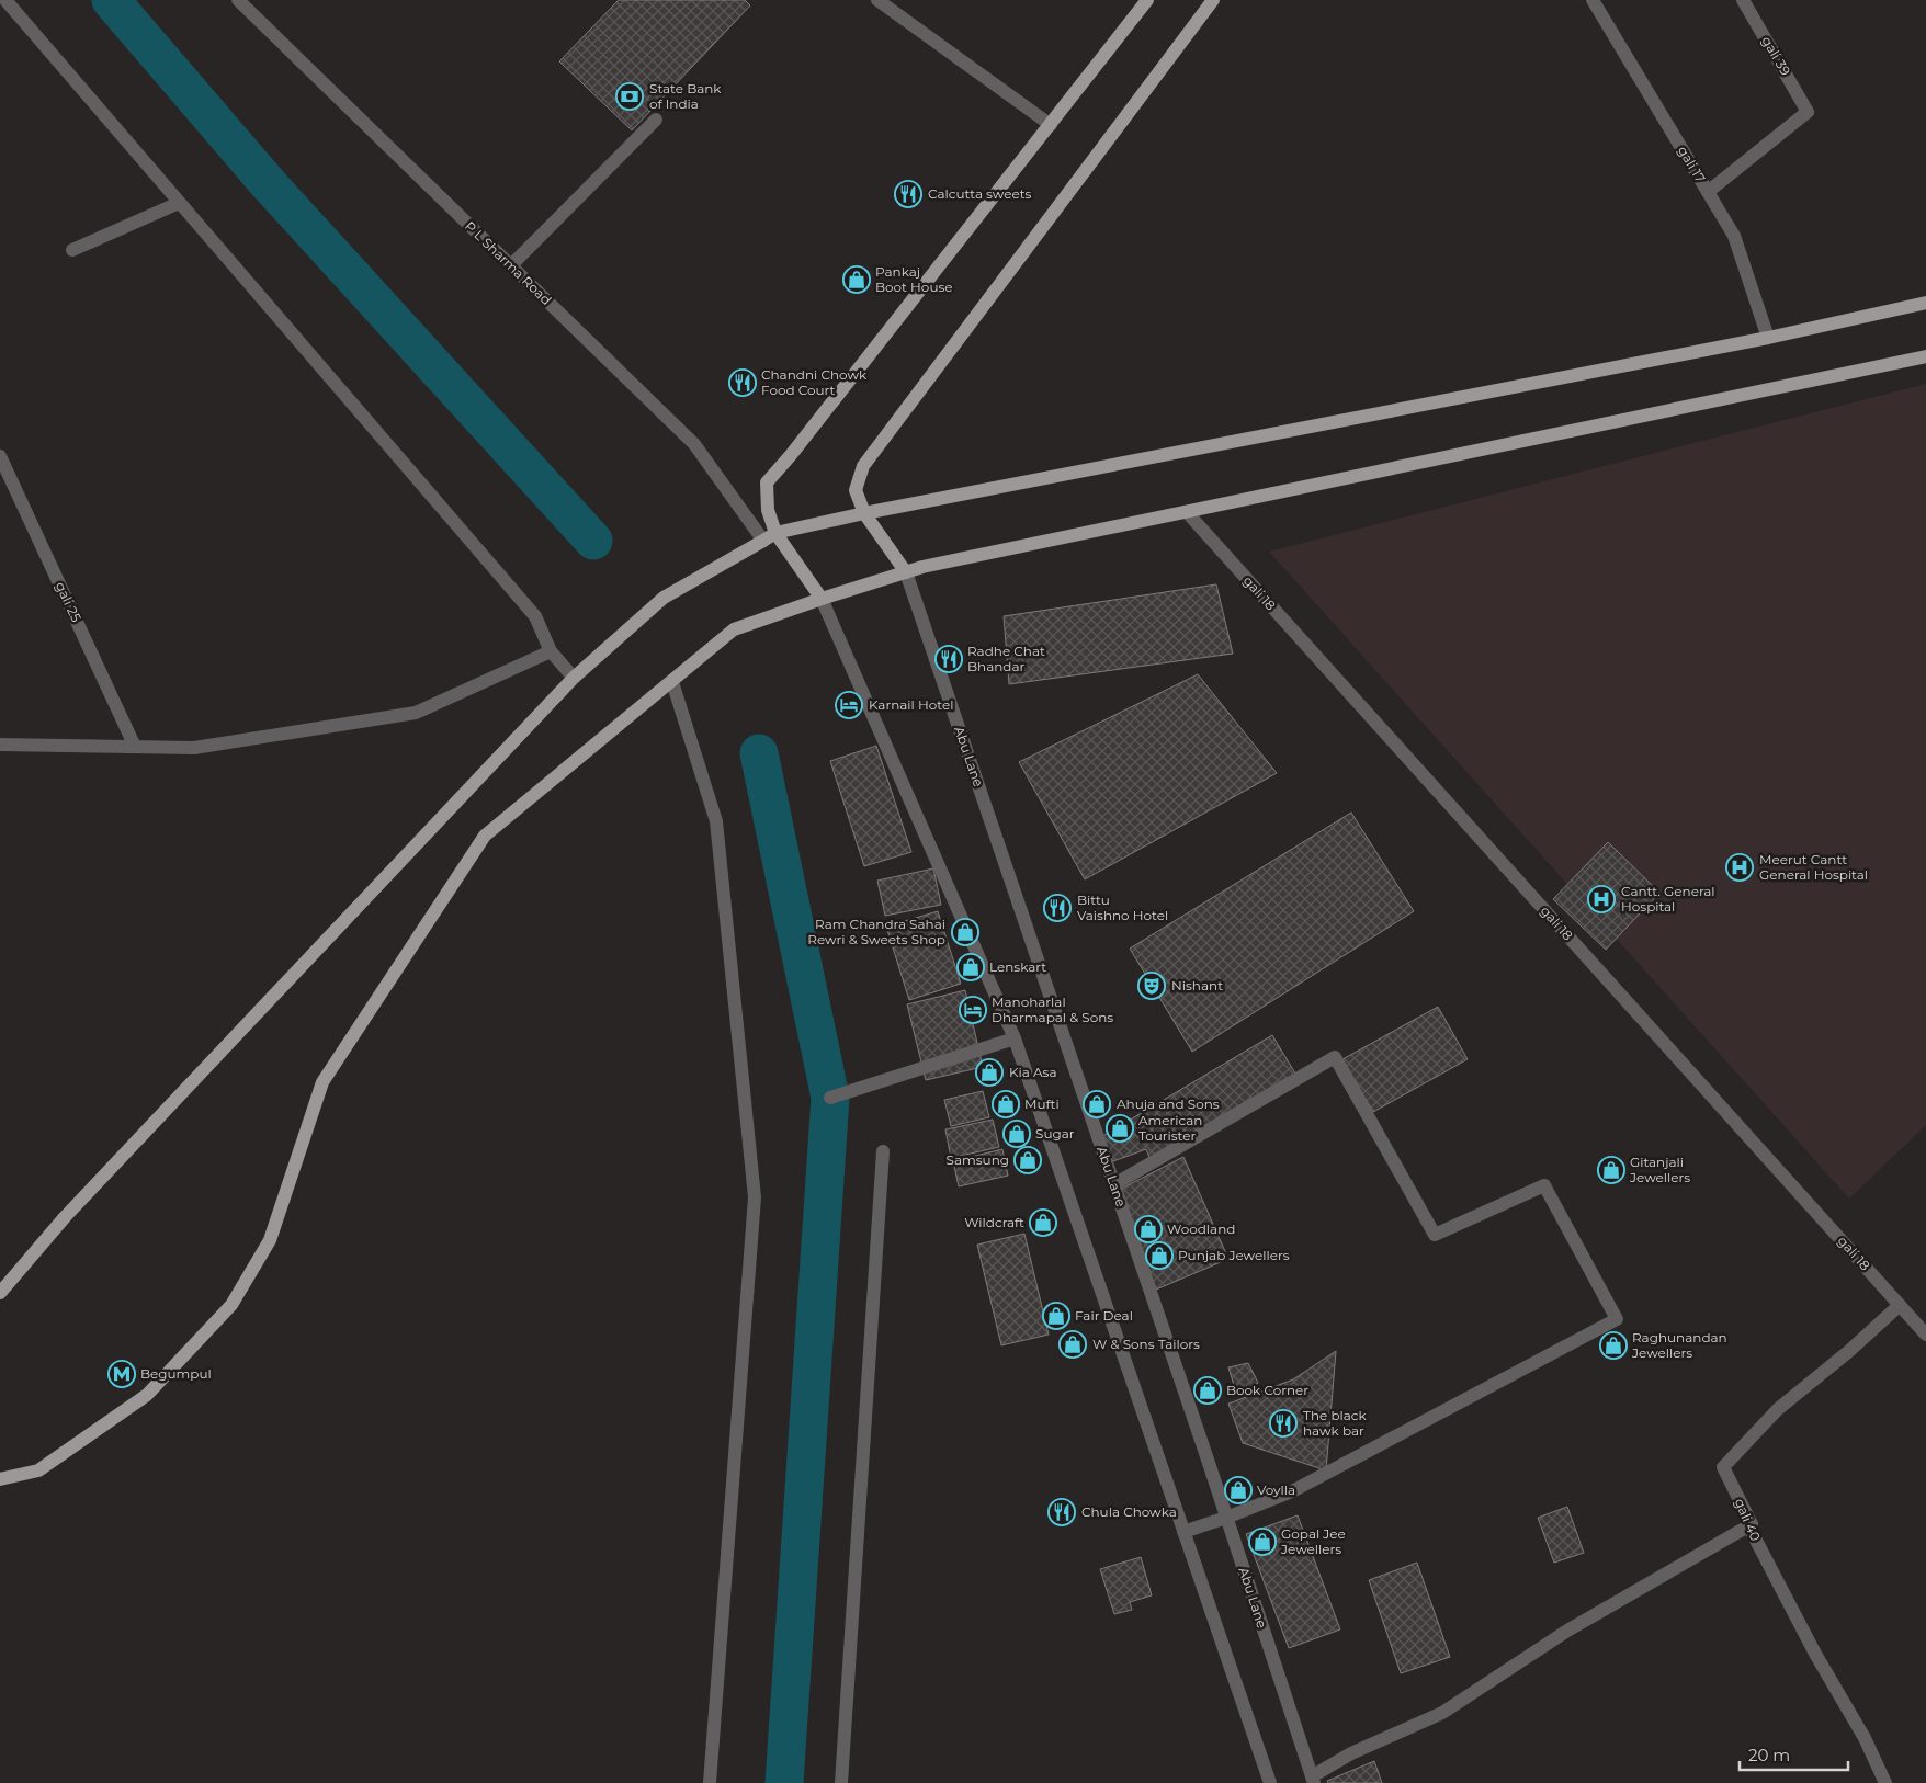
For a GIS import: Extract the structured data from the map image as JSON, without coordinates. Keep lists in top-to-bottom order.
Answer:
{
  "streets": {
    "street": [
      "gali 39",
      "gali 17",
      "P L Sharma Road",
      "gali 18",
      "gali 25",
      "Abu Lane",
      "gali 40"
    ]
  },
  "crossings": [
    ["gali 39", "gali 17"],
    ["gali 18", "gali 40"]
  ],
  "places": {
    "bank": ["State Bank of India"],
    "restaurant": [
      "Calcutta sweets",
      "Chandni Chowk Food Court",
      "Radhe Chat Bhandar",
      "Bittu Vaishno Hotel",
      "The black hawk bar",
      "Chula Chowka"
    ],
    "shop": [
      "Pankaj Boot House",
      "Ram Chandra Sahai Rewri & Sweets Shop",
      "Lenskart",
      "Kia Asa",
      "Mufti",
      "Ahuja and Sons",
      "American Tourister",
      "Sugar",
      "Samsung",
      "Gitanjali Jewellers",
      "Wildcraft",
      "Woodland",
      "Punjab Jewellers",
      "Fair Deal",
      "W & Sons Tailors",
      "Raghunandan Jewellers",
      "Book Corner",
      "Voylla",
      "Gopal Jee Jewellers"
    ],
    "hotel": ["Karnail Hotel", "Manoharlal Dharmapal & Sons"],
    "hospital": ["Meerut Cantt General Hospital", "Cantt. General Hospital"],
    "theatre": ["Nishant"],
    "metro station": ["Begumpul"]
  },
  "scale_bar": "20 m"
}
